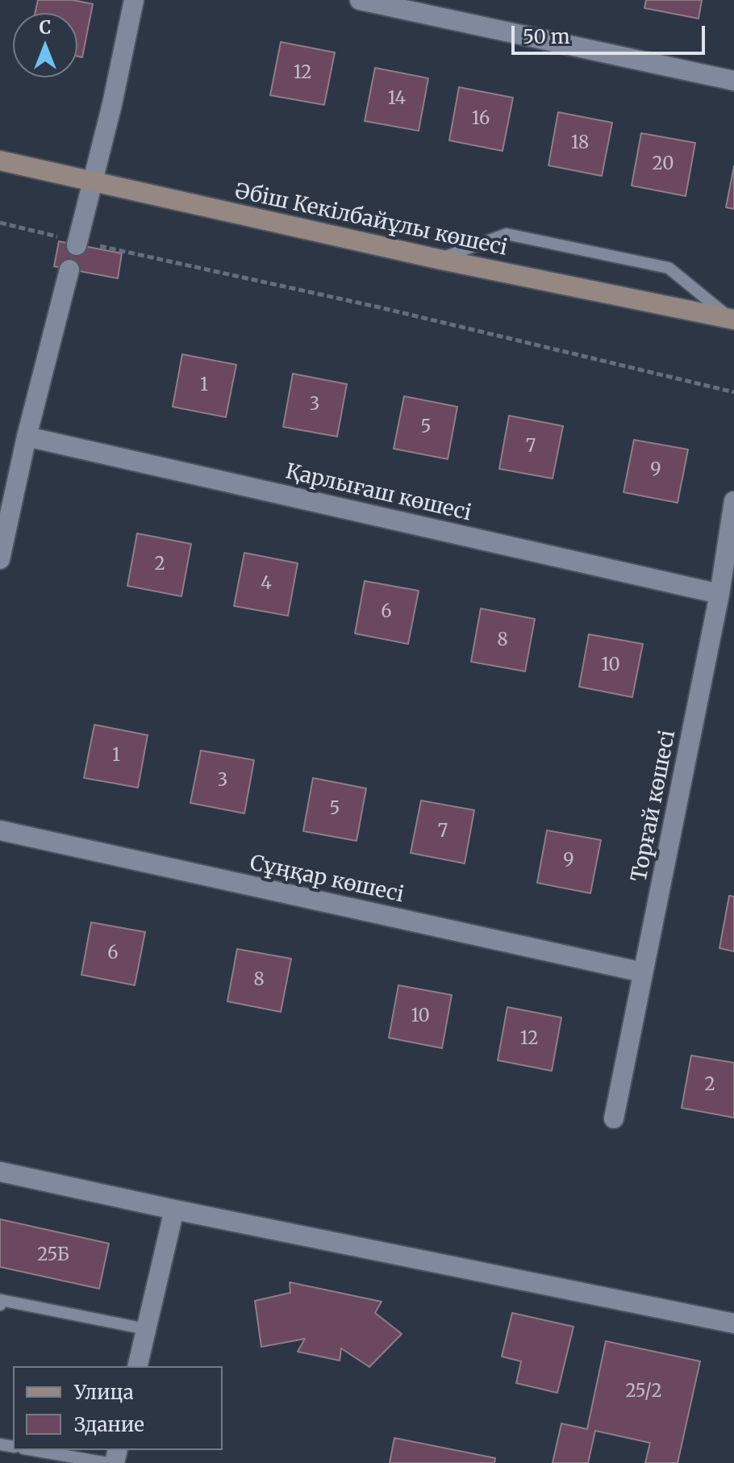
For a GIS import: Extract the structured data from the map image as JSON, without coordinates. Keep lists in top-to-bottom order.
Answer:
{
  "streets": {
    "street": [
      "Әбіш Кекілбайұлы көшесі",
      "Қарлығаш көшесі",
      "Торғай көшесі",
      "Сұңқар көшесі"
    ]
  },
  "crossings": [
    ["Қарлығаш көшесі", "Торғай көшесі"],
    ["Торғай көшесі", "Сұңқар көшесі"]
  ],
  "house_numbers": [
    "12",
    "14",
    "16",
    "18",
    "20",
    "1",
    "3",
    "5",
    "7",
    "9",
    "2",
    "4",
    "6",
    "8",
    "10",
    "1",
    "3",
    "5",
    "7",
    "9",
    "6",
    "8",
    "10",
    "12",
    "2",
    "25Б",
    "25/2"
  ],
  "legend": ["Улица", "Здание"],
  "scale_bar": "50 m",
  "north": "top"
}
